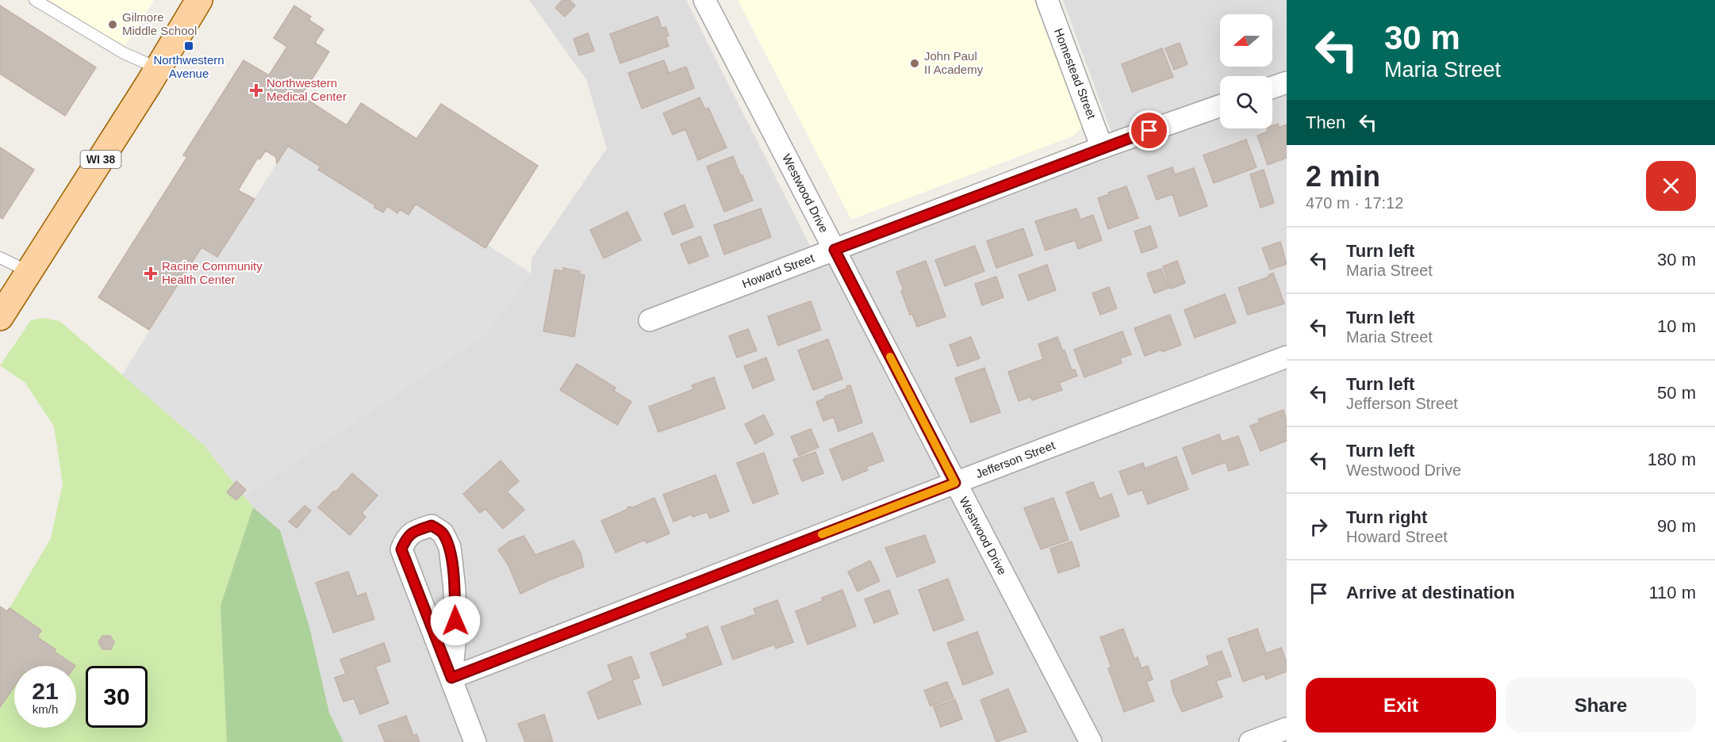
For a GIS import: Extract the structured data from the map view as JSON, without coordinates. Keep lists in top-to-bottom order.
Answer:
{
  "streets": {
    "main road": ["WI 38"],
    "street": [
      "Homestead Street",
      "Westwood Drive",
      "Howard Street",
      "Jefferson Street"
    ]
  },
  "crossings": [
    ["Homestead Street", "Howard Street"],
    ["Westwood Drive", "Howard Street"],
    ["Westwood Drive", "Jefferson Street"]
  ],
  "places": {
    "other": ["Gilmore Middle School", "John Paul II Academy"],
    "transit": ["Northwestern Avenue"],
    "health": ["Northwestern Medical Center", "Racine Community Health Center"]
  },
  "north": "left",
  "page": {
    "turn": ["30 m", "Maria Street"],
    "then": "Then",
    "heading": ["2 min", "470 m · 17:12"],
    "list": [
      {
        "name": "Turn left",
        "note": "Maria Street",
        "value": "30 m"
      },
      {
        "name": "Turn left",
        "note": "Maria Street",
        "value": "10 m"
      },
      {
        "name": "Turn left",
        "note": "Jefferson Street",
        "value": "50 m"
      },
      {
        "name": "Turn left",
        "note": "Westwood Drive",
        "value": "180 m"
      },
      {
        "name": "Turn right",
        "note": "Howard Street",
        "value": "90 m"
      },
      {
        "name": "Arrive at destination",
        "value": "110 m"
      }
    ],
    "speed": "21 km/h",
    "limit": "30",
    "buttons": ["Exit", "Share"]
  }
}
